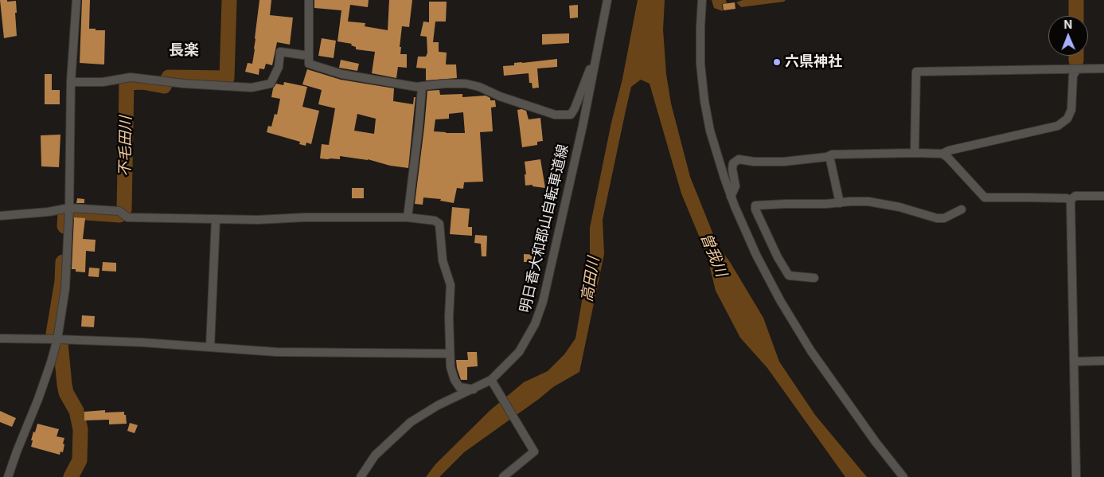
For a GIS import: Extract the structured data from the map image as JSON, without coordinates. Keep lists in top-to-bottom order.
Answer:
{
  "streets": {
    "street": ["明日香大和郡山自転車道線"]
  },
  "districts": ["長楽"],
  "water": ["不毛田川", "曽我川", "高田川"],
  "places": ["六県神社"],
  "north": "top"
}
